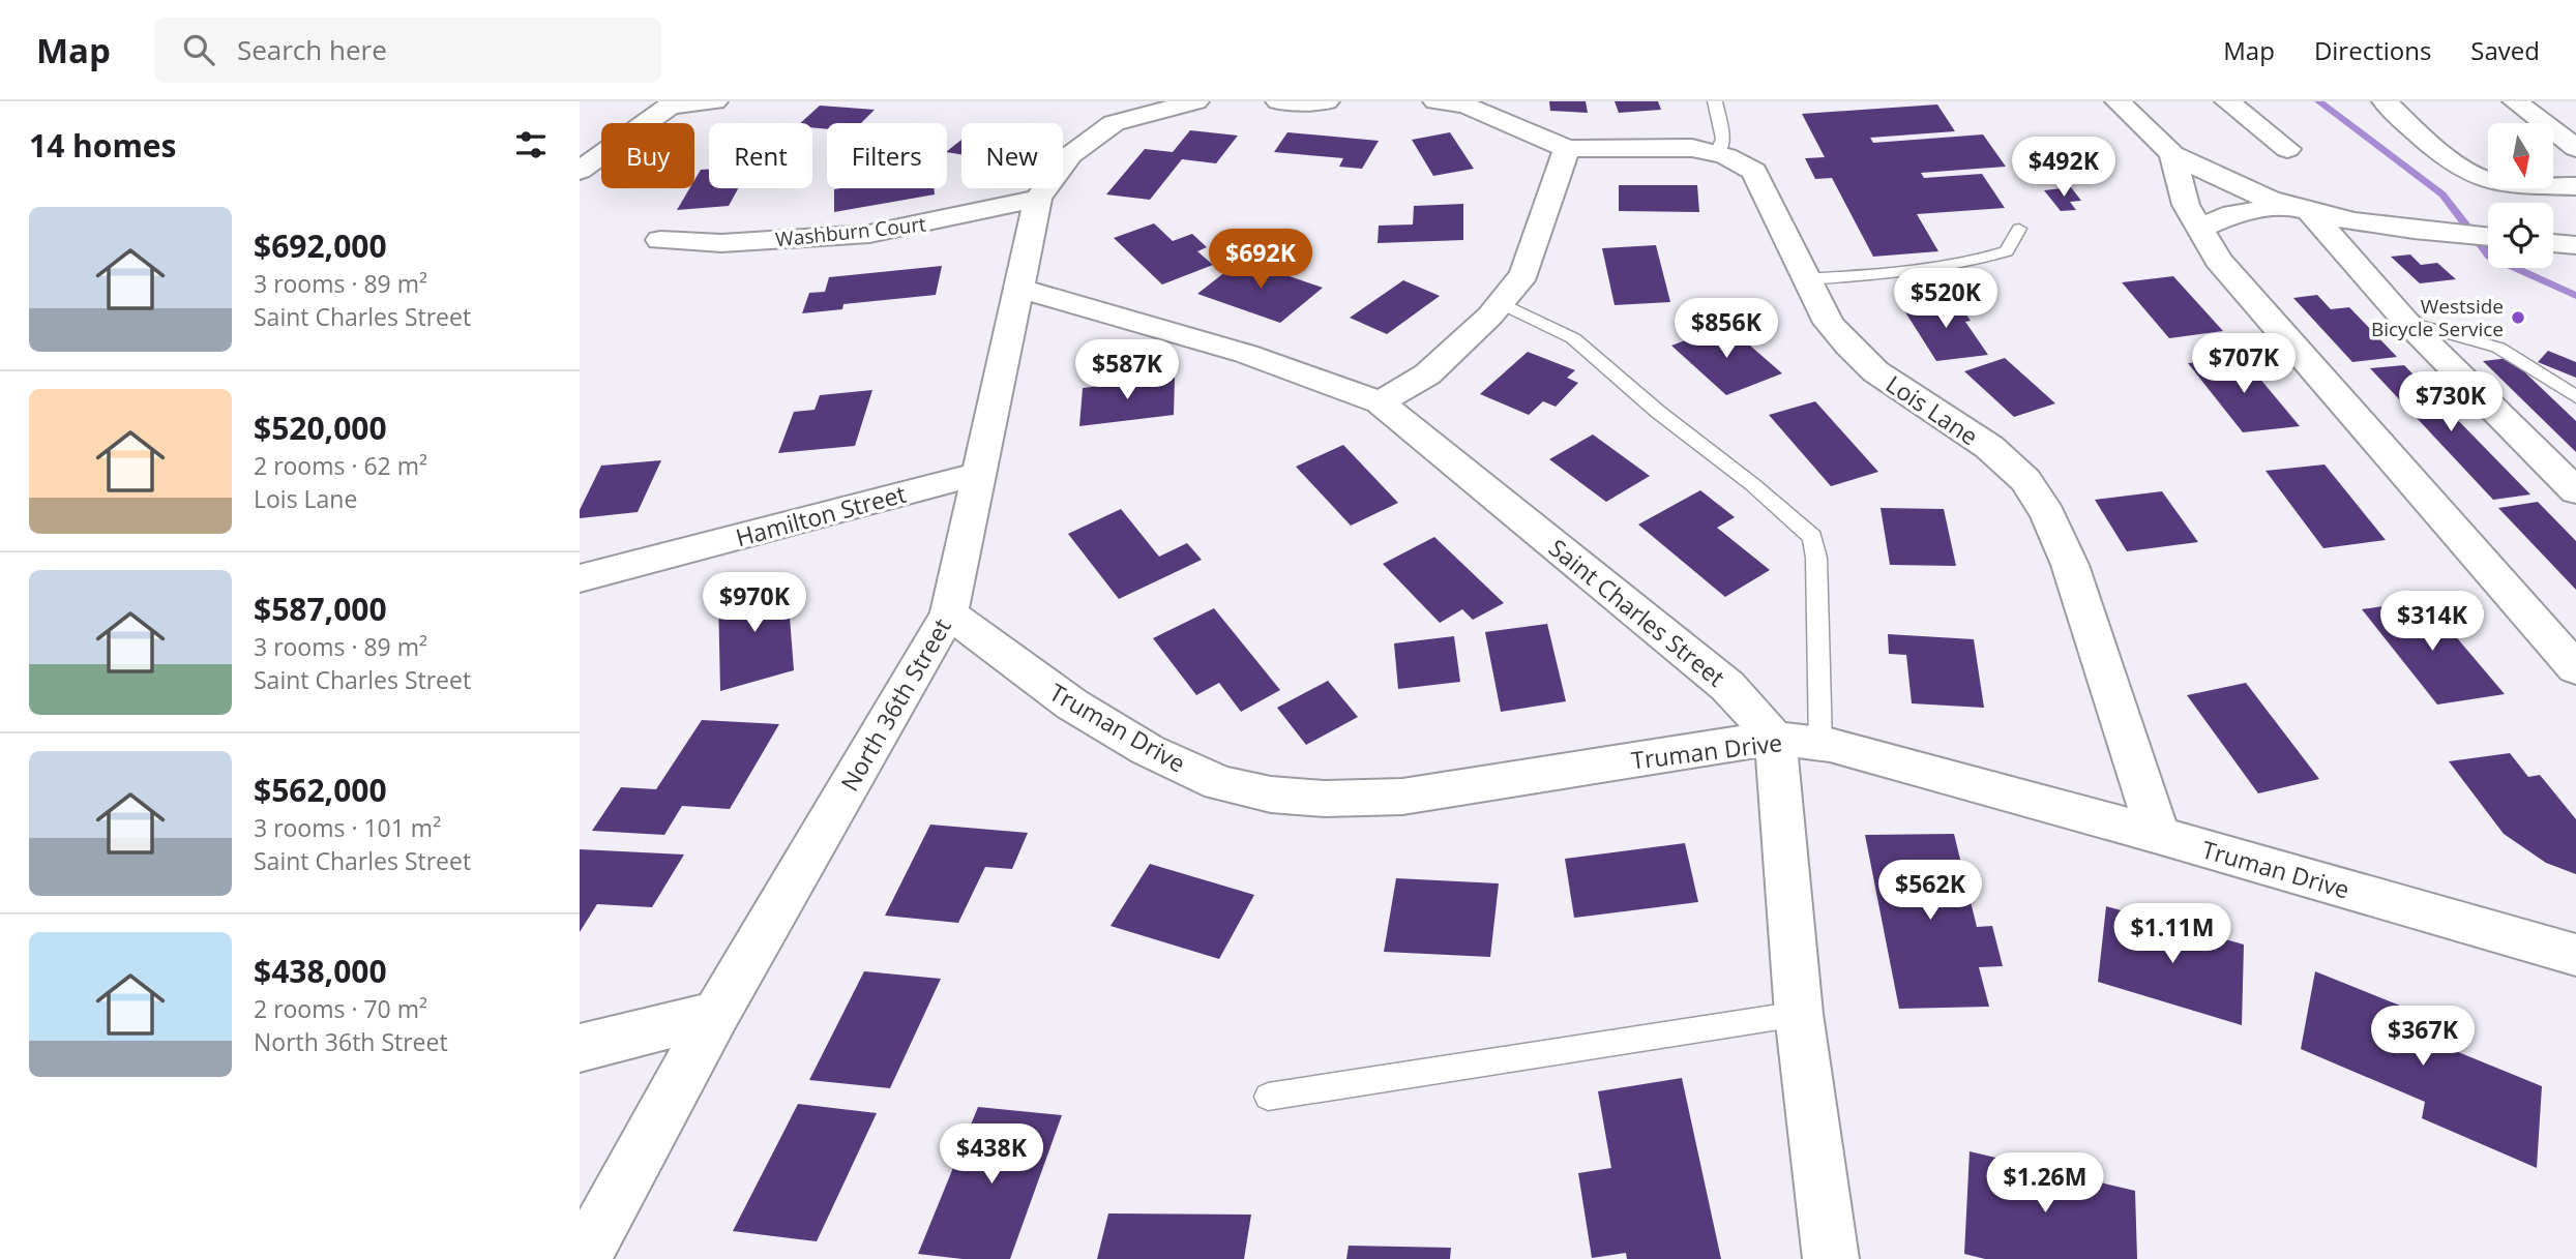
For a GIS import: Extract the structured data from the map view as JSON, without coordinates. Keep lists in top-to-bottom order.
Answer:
{
  "streets": {
    "street": [
      "Washburn Court",
      "Lois Lane",
      "Hamilton Street",
      "Saint Charles Street",
      "North 36th Street",
      "Truman Drive"
    ]
  },
  "crossings": [
    ["Washburn Court", "North 36th Street"],
    ["Lois Lane", "Truman Drive"],
    ["Hamilton Street", "North 36th Street"],
    ["Saint Charles Street", "North 36th Street"],
    ["Saint Charles Street", "Truman Drive"],
    ["North 36th Street", "Truman Drive"]
  ],
  "places": ["Westside Bicycle Service"],
  "north": "bottom",
  "page": {
    "header": "Map",
    "search": "Search here",
    "nav": ["Map", "Directions", "Saved"],
    "heading": "14 homes",
    "chip": [
      "Buy",
      "Rent",
      "Filters",
      "New"
    ],
    "price": [
      "$492K",
      "$692K",
      "$520K",
      "$856K",
      "$707K",
      "$587K",
      "$730K",
      "$970K",
      "$314K",
      "$562K",
      "$1.11M",
      "$367K",
      "$438K",
      "$1.26M"
    ],
    "list": [
      {
        "name": "$692,000",
        "note": "3 rooms · 89 m² · Saint Charles Street"
      },
      {
        "name": "$520,000",
        "note": "2 rooms · 62 m² · Lois Lane"
      },
      {
        "name": "$587,000",
        "note": "3 rooms · 89 m² · Saint Charles Street"
      },
      {
        "name": "$562,000",
        "note": "3 rooms · 101 m² · Saint Charles Street"
      },
      {
        "name": "$438,000",
        "note": "2 rooms · 70 m² · North 36th Street"
      }
    ]
  }
}
